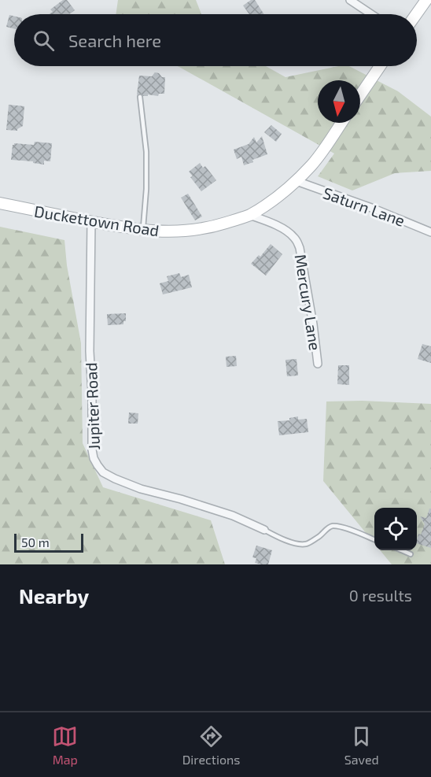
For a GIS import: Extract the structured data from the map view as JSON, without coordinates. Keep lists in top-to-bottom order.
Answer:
{
  "streets": {
    "street": [
      "Saturn Lane",
      "Duckettown Road",
      "Mercury Lane",
      "Jupiter Road"
    ]
  },
  "crossings": [
    ["Saturn Lane", "Duckettown Road"],
    ["Duckettown Road", "Mercury Lane"],
    ["Duckettown Road", "Jupiter Road"]
  ],
  "scale_bar": "50 m",
  "north": "bottom",
  "page": {
    "search": "Search here",
    "scale": "50 m",
    "heading": ["Nearby", "0 results"],
    "nav": ["Map", "Directions", "Saved"]
  }
}
